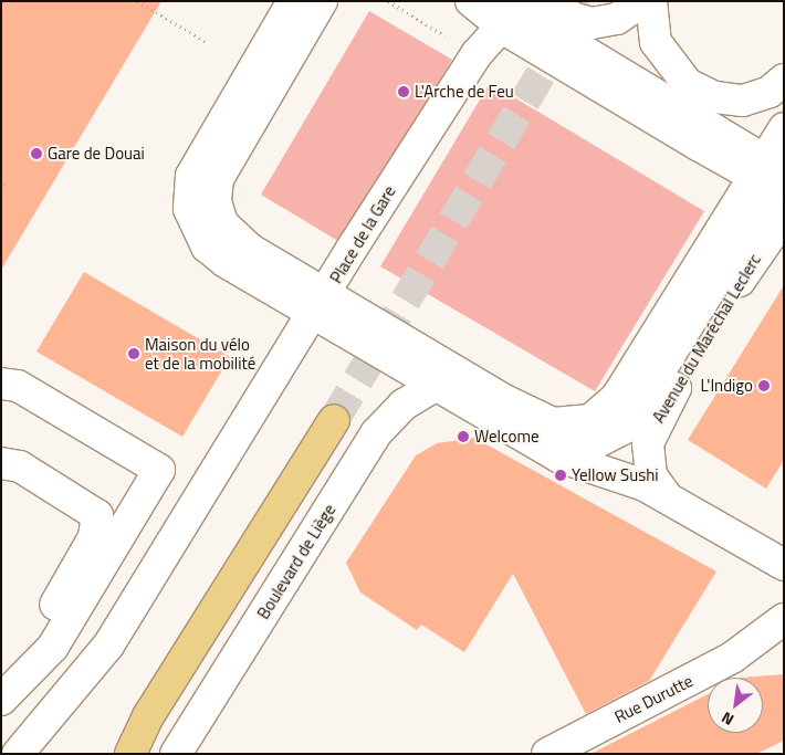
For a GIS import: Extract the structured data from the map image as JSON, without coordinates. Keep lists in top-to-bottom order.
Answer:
{
  "streets": {
    "street": [
      "Place de la Gare",
      "Avenue du Maréchal Leclerc",
      "Boulevard de Liège",
      "Rue Durutte"
    ]
  },
  "places": [
    "L'Arche de Feu",
    "Gare de Douai",
    "Maison du vélo et de la mobilité",
    "L'Indigo",
    "Welcome",
    "Yellow Sushi"
  ],
  "north": "bottom left"
}
